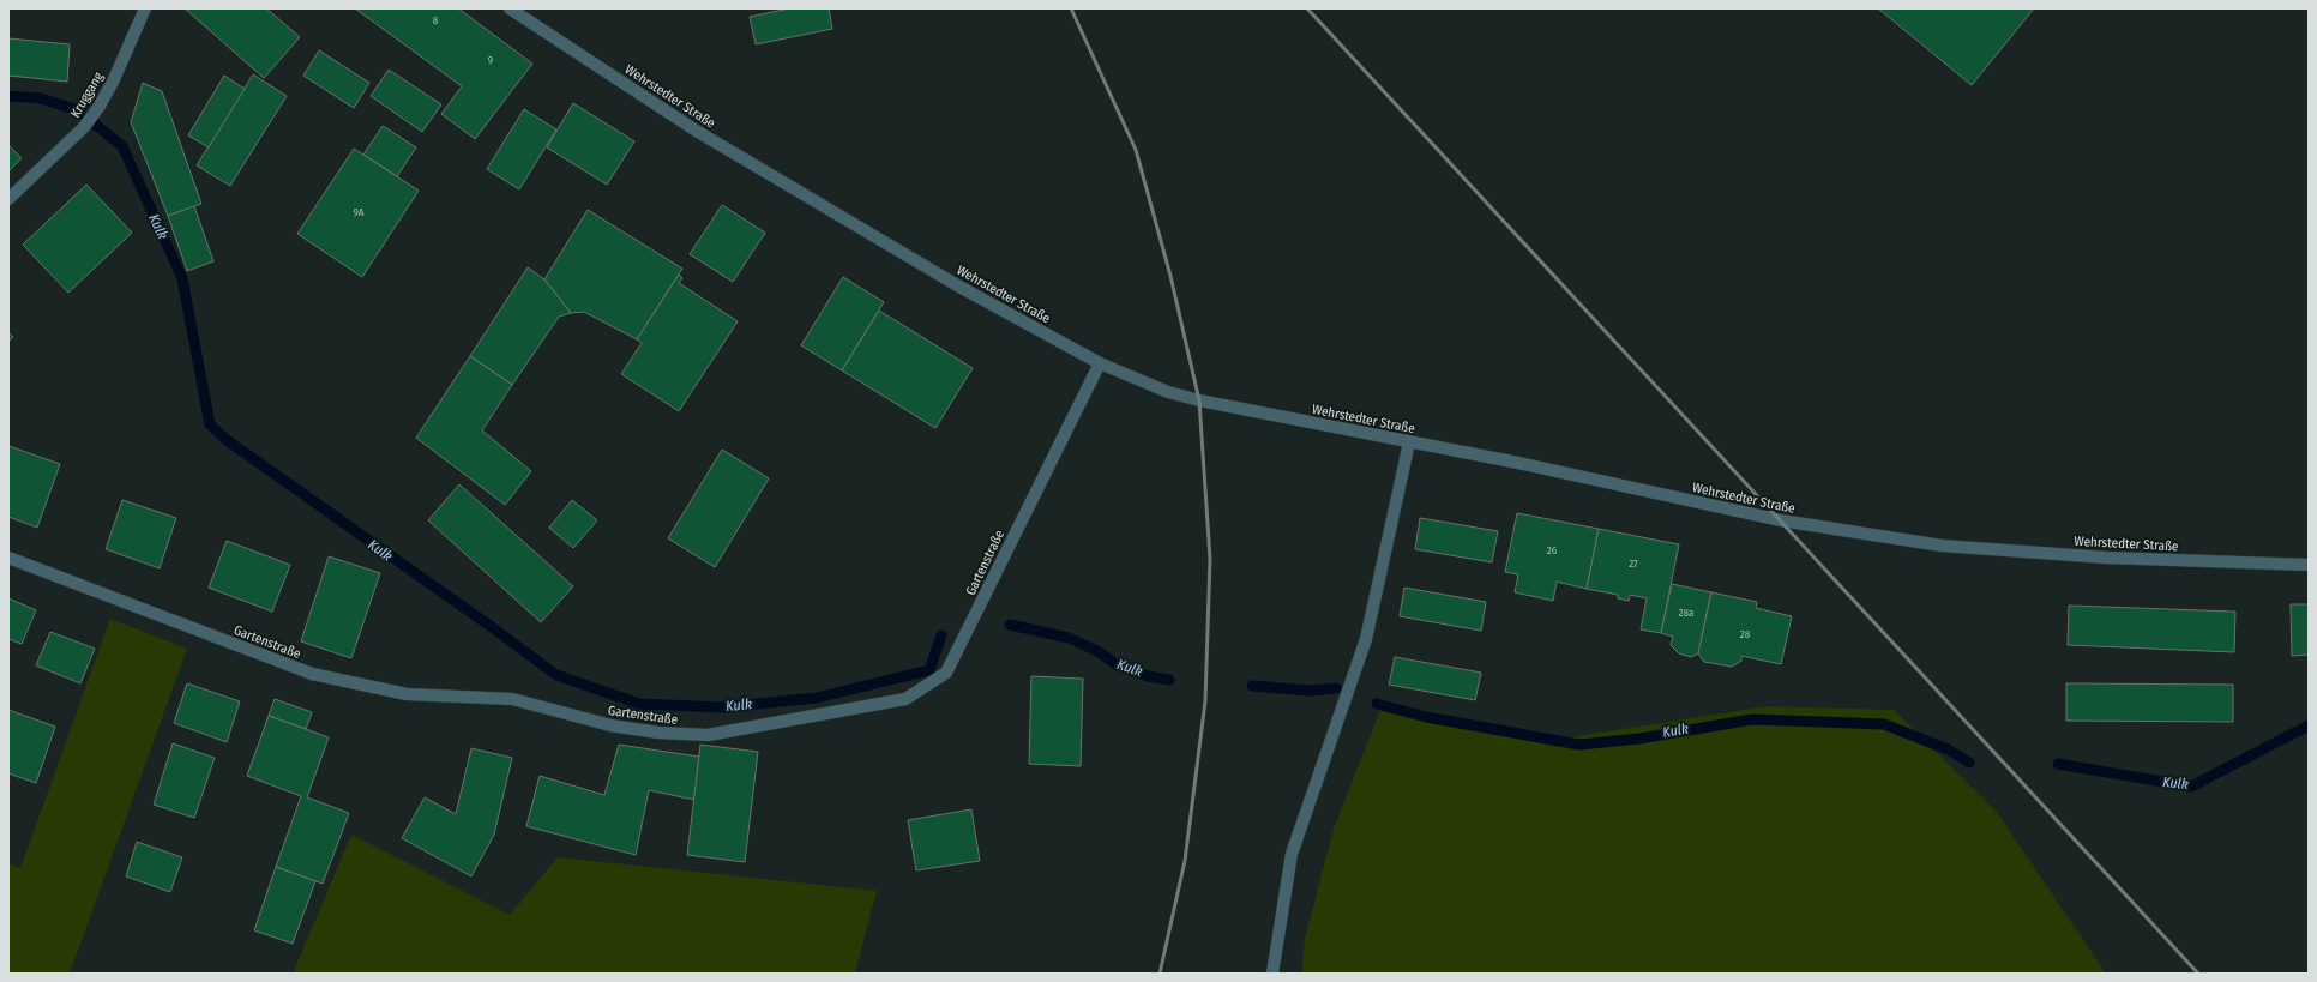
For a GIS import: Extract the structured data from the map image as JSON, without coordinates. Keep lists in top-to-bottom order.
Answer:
{
  "streets": {
    "street": ["Kruggang", "Wehrstedter Straße", "Gartenstraße"]
  },
  "crossings": [
    ["Wehrstedter Straße", "Gartenstraße"]
  ],
  "water": ["Kulk"],
  "house_numbers": [
    "8",
    "9",
    "9A",
    "26",
    "27",
    "28a",
    "28"
  ]
}
